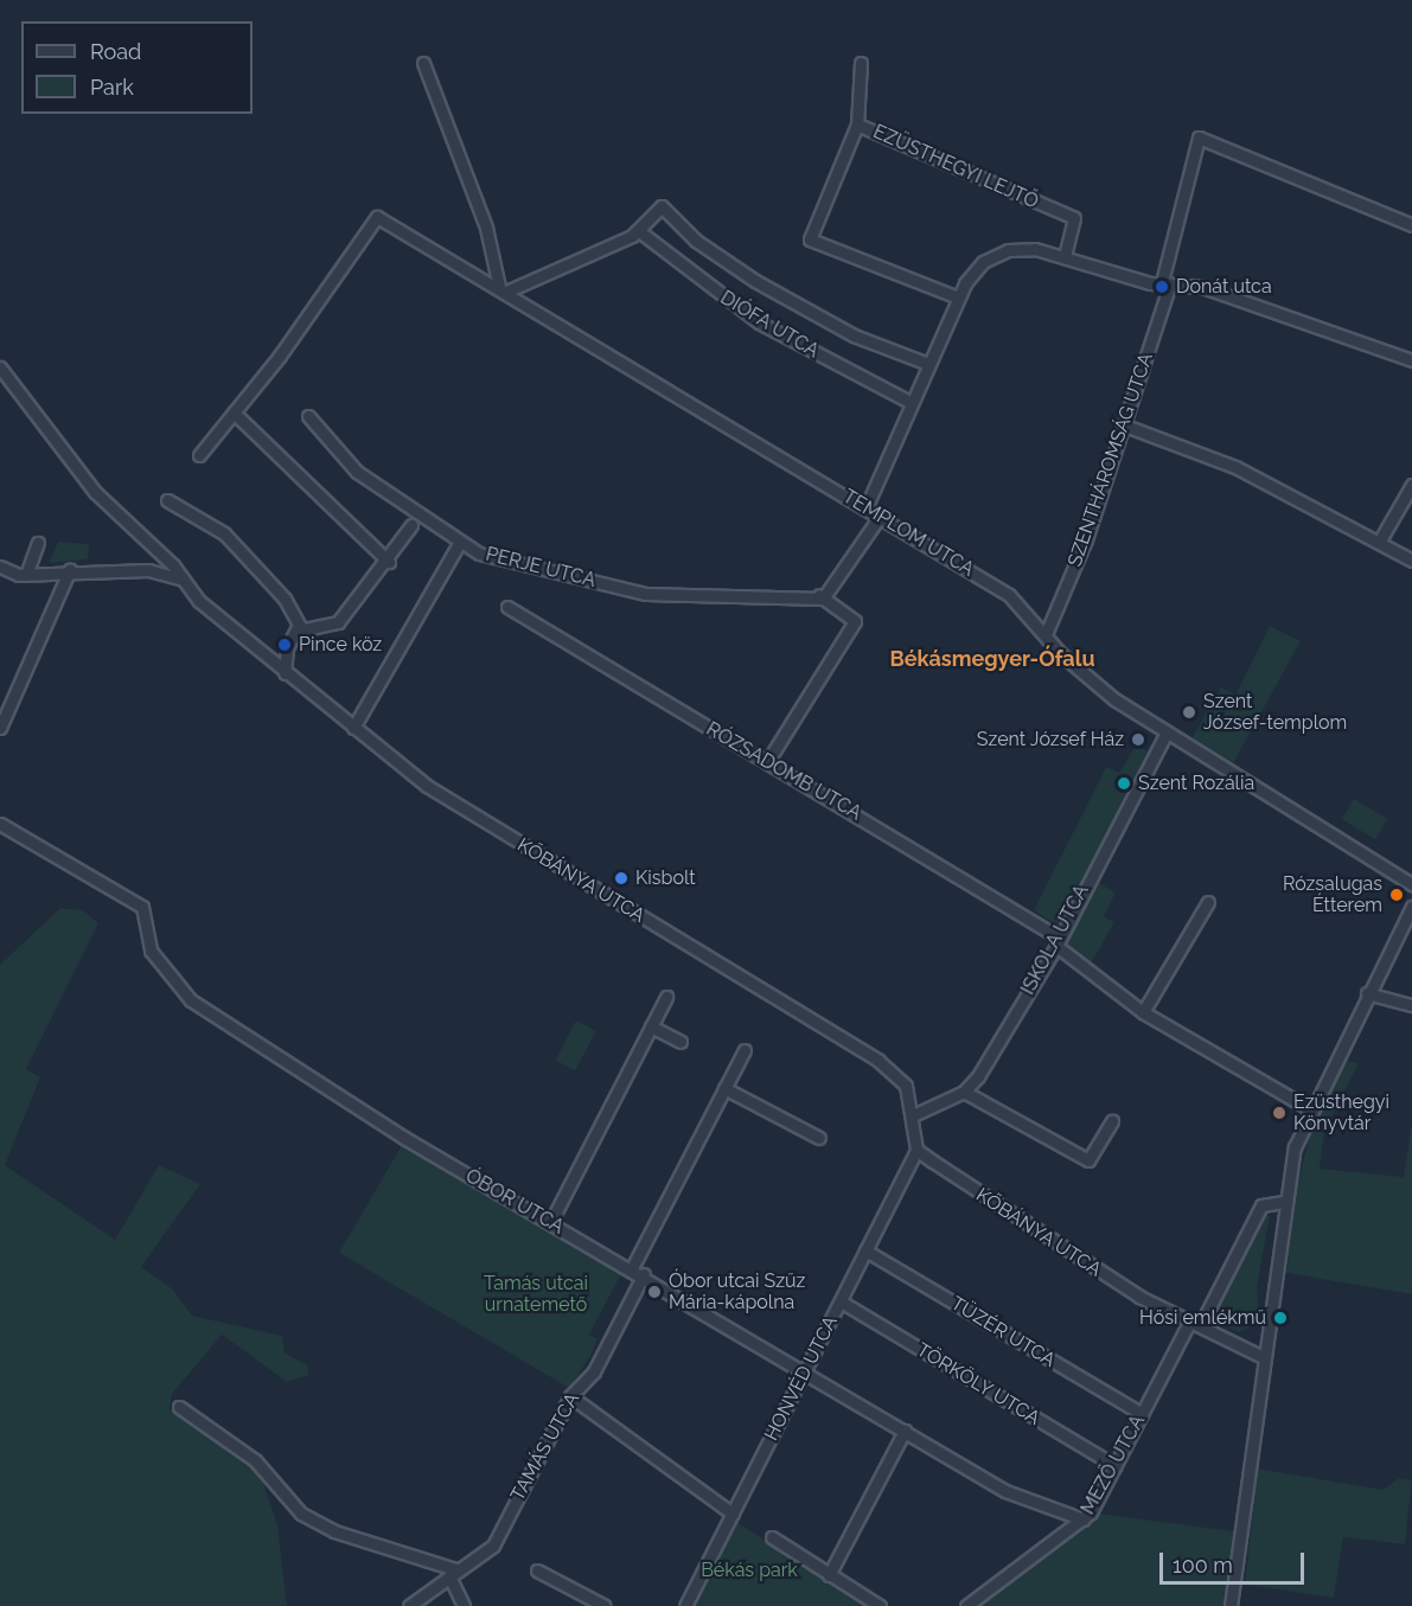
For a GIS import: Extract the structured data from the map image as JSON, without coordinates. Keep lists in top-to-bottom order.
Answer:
{
  "streets": {
    "street": [
      "EZÜSTHEGYI LEJTŐ",
      "DIÓFA UTCA",
      "SZENTHÁROMSÁG UTCA",
      "TEMPLOM UTCA",
      "PERJE UTCA",
      "RÓZSADOMB UTCA",
      "KŐBÁNYA UTCA",
      "ISKOLA UTCA",
      "ÓBOR UTCA",
      "TÜZÉR UTCA",
      "HONVÉD UTCA",
      "TÖRKÖLY UTCA",
      "TAMÁS UTCA",
      "MEZŐ UTCA"
    ]
  },
  "crossings": [
    ["SZENTHÁROMSÁG UTCA", "TEMPLOM UTCA"],
    ["TEMPLOM UTCA", "ISKOLA UTCA"],
    ["RÓZSADOMB UTCA", "ISKOLA UTCA"],
    ["KŐBÁNYA UTCA", "HONVÉD UTCA"],
    ["KŐBÁNYA UTCA", "MEZŐ UTCA"],
    ["ÓBOR UTCA", "HONVÉD UTCA"],
    ["ÓBOR UTCA", "TAMÁS UTCA"],
    ["ÓBOR UTCA", "MEZŐ UTCA"],
    ["TÜZÉR UTCA", "HONVÉD UTCA"],
    ["TÜZÉR UTCA", "MEZŐ UTCA"],
    ["HONVÉD UTCA", "TÖRKÖLY UTCA"],
    ["TÖRKÖLY UTCA", "MEZŐ UTCA"]
  ],
  "districts": ["Békásmegyer-Ófalu"],
  "parks": ["Tamás utcai urnatemető", "Békás park"],
  "places": [
    "Donát utca",
    "Pince köz",
    "Szent József-templom",
    "Szent József Ház",
    "Szent Rozália",
    "Kisbolt",
    "Rózsalugas Étterem",
    "Ezüsthegyi Könyvtár",
    "Óbor utcai Szűz Mária-kápolna",
    "Hősi emlékmű"
  ],
  "legend": ["Road", "Park"],
  "scale_bar": "100 m"
}
